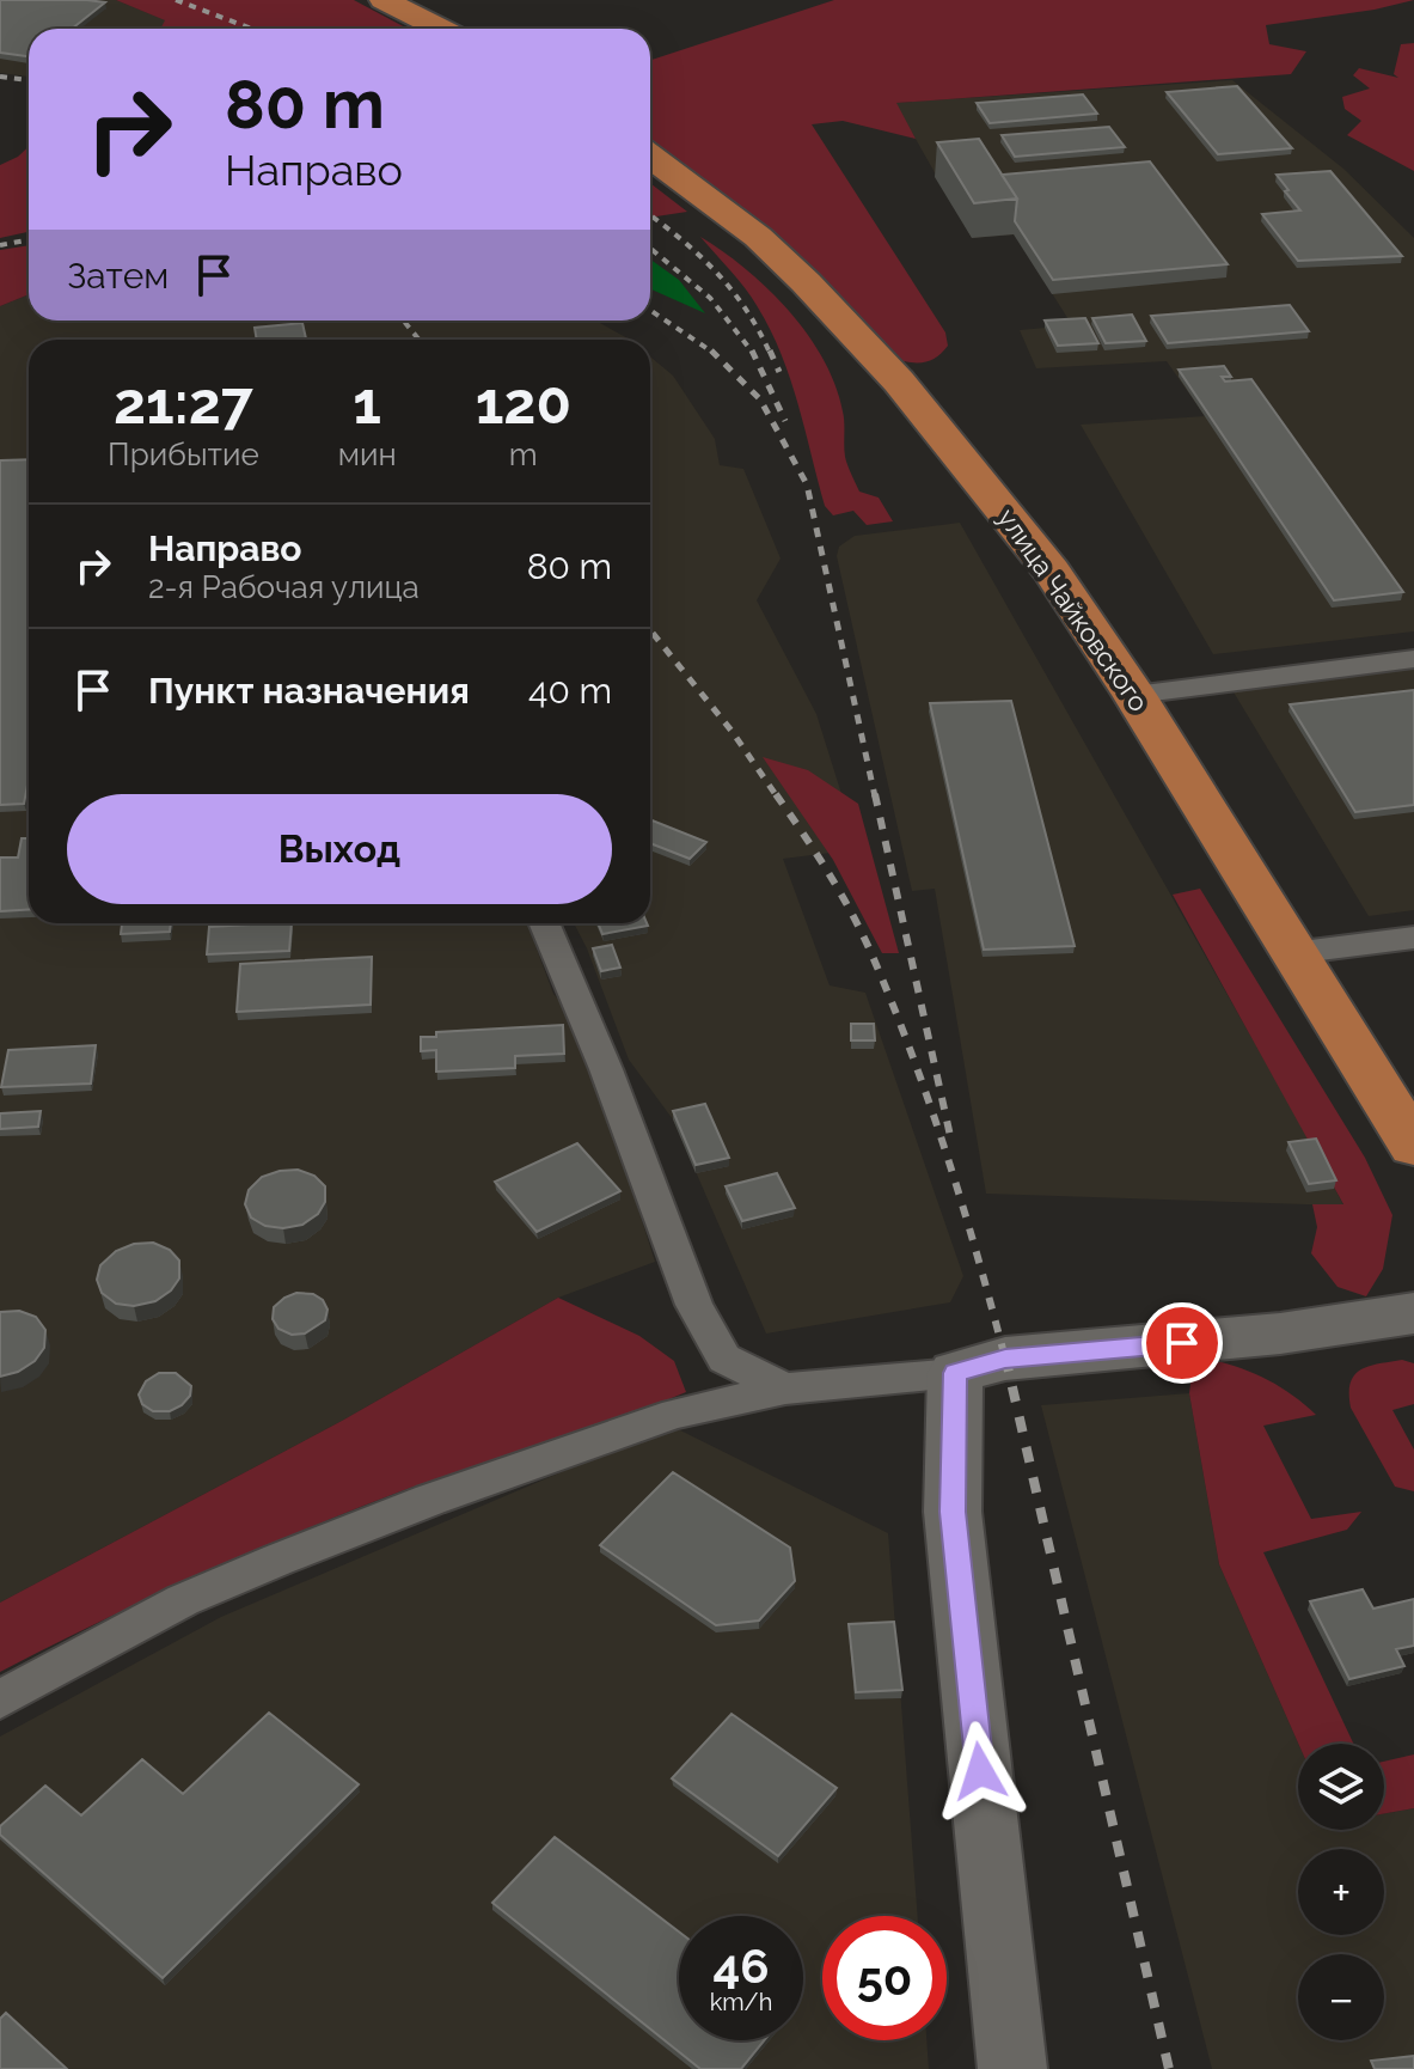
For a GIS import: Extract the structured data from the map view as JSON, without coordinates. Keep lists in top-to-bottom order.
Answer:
{
  "streets": {
    "main road": ["улица Чайковского"]
  },
  "page": {
    "turn": ["80 m", "Направо"],
    "then": "Затем",
    "eta": [
      "21:27",
      "Прибытие",
      "1",
      "мин",
      "120",
      "m"
    ],
    "list": [
      {
        "name": "Направо",
        "note": "2-я Рабочая улица",
        "value": "80 m"
      },
      {
        "name": "Пункт назначения",
        "value": "40 m"
      }
    ],
    "buttons": "Выход",
    "map_buttons": ["+", "−"],
    "speed": "46 km/h",
    "limit": "50"
  }
}
